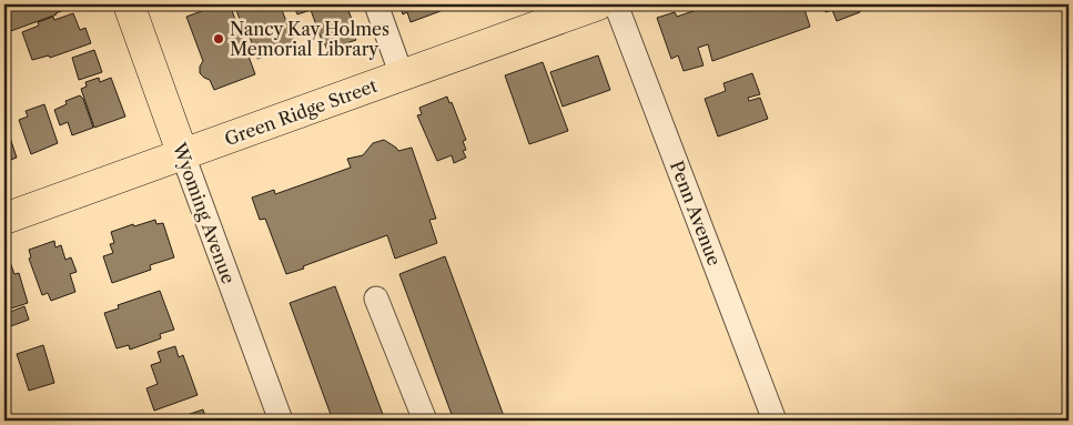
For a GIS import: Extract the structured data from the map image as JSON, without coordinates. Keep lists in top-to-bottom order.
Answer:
{
  "streets": {
    "main road": ["Green Ridge Street", "Wyoming Avenue"],
    "street": ["Penn Avenue"]
  },
  "crossings": [
    ["Green Ridge Street", "Wyoming Avenue"]
  ],
  "places": ["Nancy Kay Holmes Memorial Library"]
}
